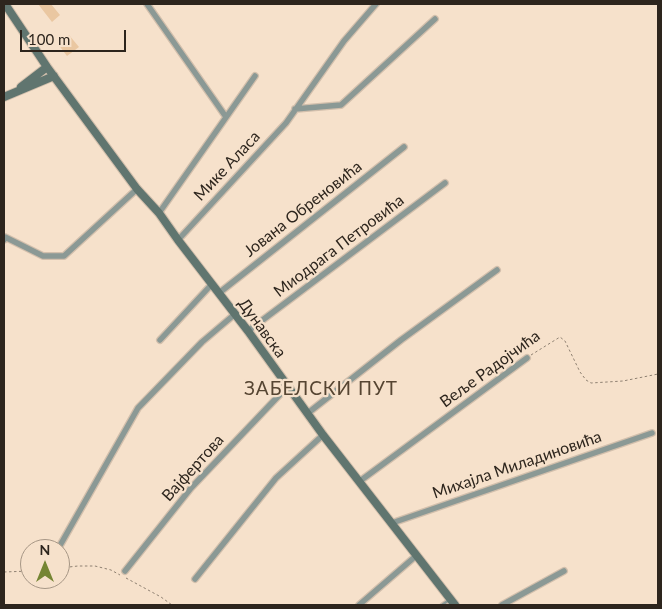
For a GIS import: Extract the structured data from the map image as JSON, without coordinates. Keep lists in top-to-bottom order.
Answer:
{
  "streets": {
    "street": [
      "Мике Аласа",
      "Јована Обреновића",
      "Миодрага Петровића",
      "Дунавска",
      "Веље Радојчића",
      "Михајла Миладиновића",
      "Вајфертова"
    ]
  },
  "crossings": [
    ["Мике Аласа", "Дунавска"],
    ["Јована Обреновића", "Дунавска"],
    ["Миодрага Петровића", "Дунавска"],
    ["Дунавска", "Веље Радојчића"],
    ["Дунавска", "Михајла Миладиновића"],
    ["Дунавска", "Вајфертова"]
  ],
  "districts": ["ЗАБЕЛСКИ ПУТ"],
  "scale_bar": "100 m",
  "north": "top"
}
